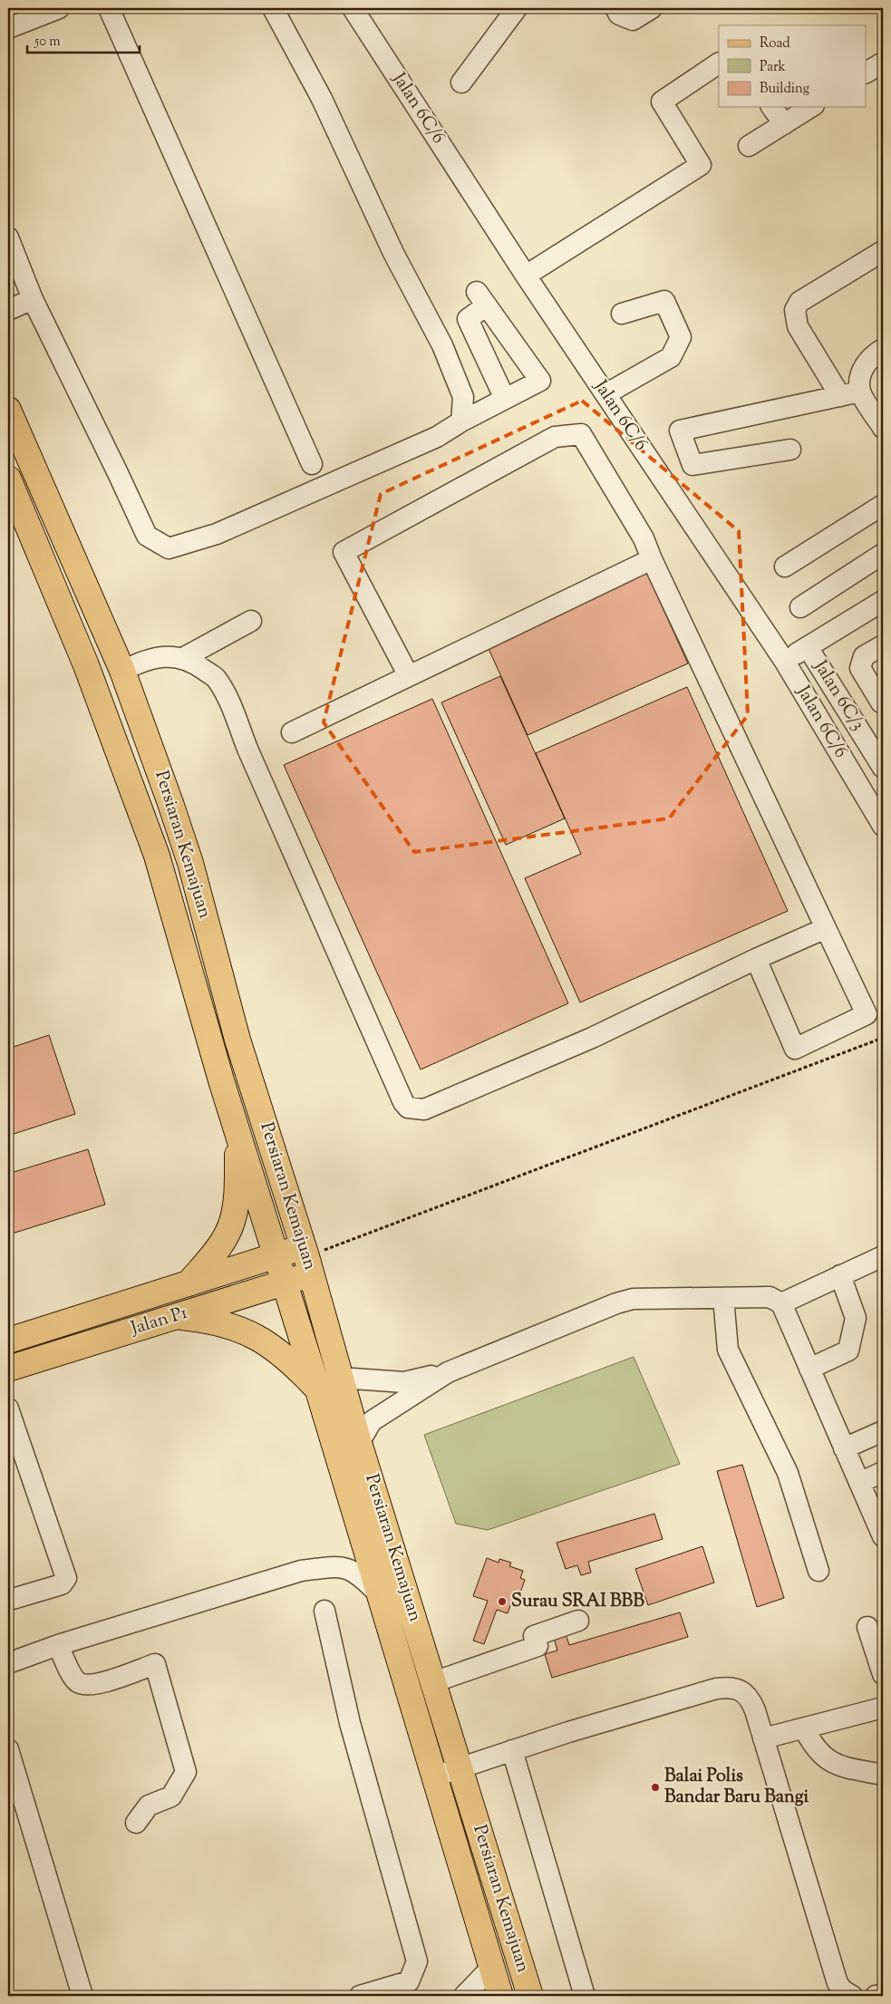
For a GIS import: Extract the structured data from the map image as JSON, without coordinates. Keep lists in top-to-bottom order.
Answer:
{
  "streets": {
    "main road": ["Persiaran Kemajuan", "Jalan P1"],
    "street": ["Jalan 6C/6", "Jalan 6C/3"]
  },
  "crossings": [
    ["Persiaran Kemajuan", "Jalan P1"]
  ],
  "places": ["Surau SRAI BBB", "Balai Polis Bandar Baru Bangi"],
  "legend": ["Road", "Park", "Building"],
  "scale_bar": "50 m"
}
